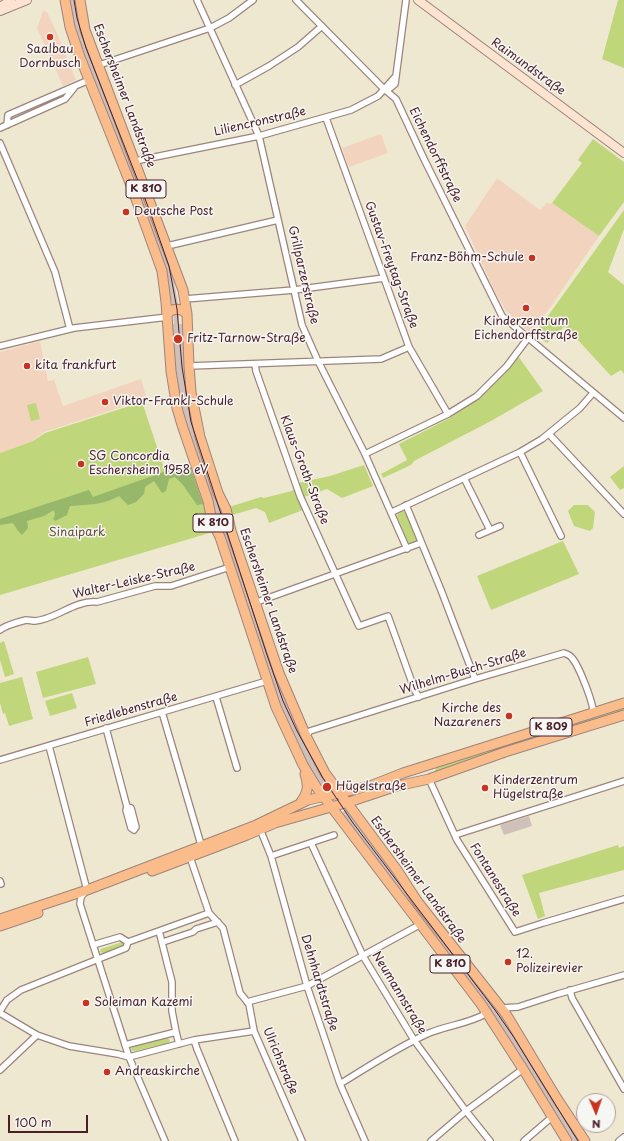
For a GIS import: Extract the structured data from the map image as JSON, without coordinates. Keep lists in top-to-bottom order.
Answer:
{
  "streets": {
    "main road": ["Eschersheimer Landstraße", "K 810", "K 809"],
    "street": [
      "Raimundstraße",
      "Liliencronstraße",
      "Eichendorffstraße",
      "Gustav-Freytag-Straße",
      "Grillparzerstraße",
      "Klaus-Groth-Straße",
      "Walter-Leiske-Straße",
      "Wilhelm-Busch-Straße",
      "Friedlebenstraße",
      "Fontanestraße",
      "Dehnhardtstraße",
      "Neumannstraße",
      "Ulrichstraße"
    ]
  },
  "crossings": [
    ["Eschersheimer Landstraße", "Liliencronstraße"],
    ["Eschersheimer Landstraße", "Walter-Leiske-Straße"],
    ["Eschersheimer Landstraße", "Wilhelm-Busch-Straße"],
    ["Eschersheimer Landstraße", "Friedlebenstraße"],
    ["Eschersheimer Landstraße", "K 809"],
    ["Liliencronstraße", "Eichendorffstraße"],
    ["Liliencronstraße", "Gustav-Freytag-Straße"],
    ["Liliencronstraße", "Grillparzerstraße"],
    ["Klaus-Groth-Straße", "Wilhelm-Busch-Straße"],
    ["Wilhelm-Busch-Straße", "K 809"],
    ["K 809", "Fontanestraße"]
  ],
  "parks": ["Sinaipark"],
  "places": [
    "Saalbau Dornbusch",
    "Deutsche Post",
    "Franz-Böhm-Schule",
    "Kinderzentrum Eichendorffstraße",
    "Fritz-Tarnow-Straße",
    "kita frankfurt",
    "Viktor-Frankl-Schule",
    "SG Concordia Eschersheim 1958 eV",
    "Kirche des Nazareners",
    "Hügelstraße",
    "Kinderzentrum Hügelstraße",
    "12. Polizeirevier",
    "Soleiman Kazemi",
    "Andreaskirche"
  ],
  "scale_bar": "100 m",
  "north": "bottom"
}
